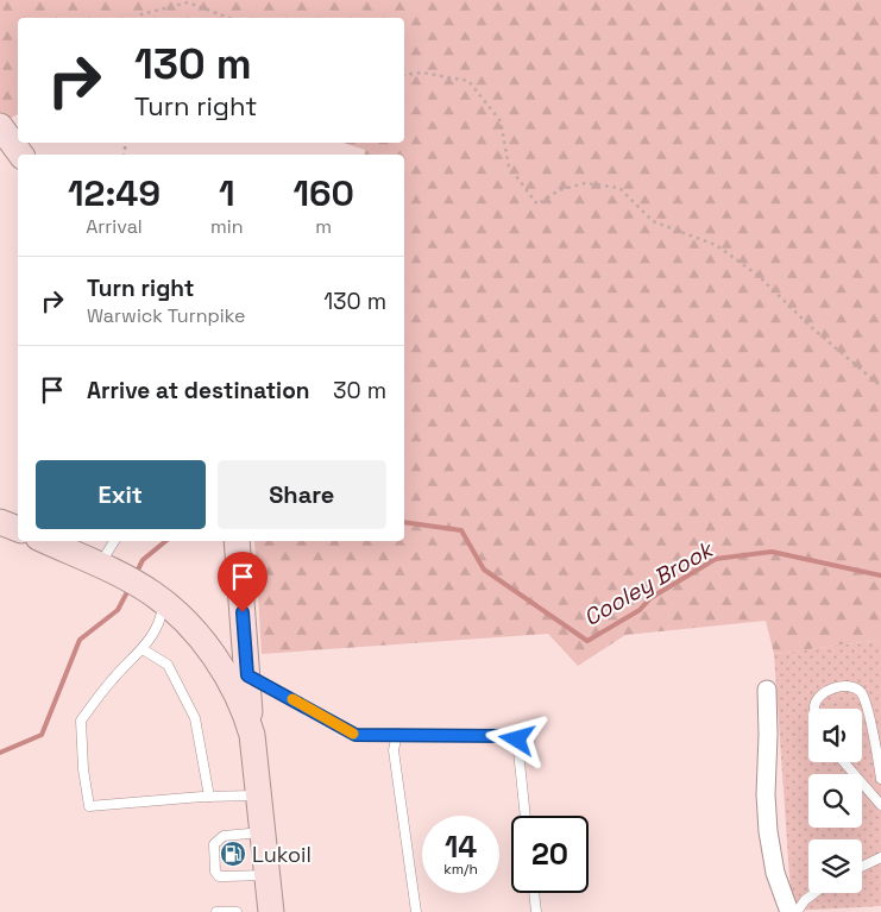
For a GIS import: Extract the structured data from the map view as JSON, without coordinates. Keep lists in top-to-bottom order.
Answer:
{
  "water": ["Cooley Brook"],
  "places": {
    "fuel station": ["Lukoil"]
  },
  "page": {
    "turn": ["130 m", "Turn right"],
    "eta": [
      "12:49",
      "Arrival",
      "1",
      "min",
      "160",
      "m"
    ],
    "list": [
      {
        "name": "Turn right",
        "note": "Warwick Turnpike",
        "value": "130 m"
      },
      {
        "name": "Arrive at destination",
        "value": "30 m"
      }
    ],
    "buttons": ["Exit", "Share"],
    "speed": "14 km/h",
    "limit": "20"
  }
}
